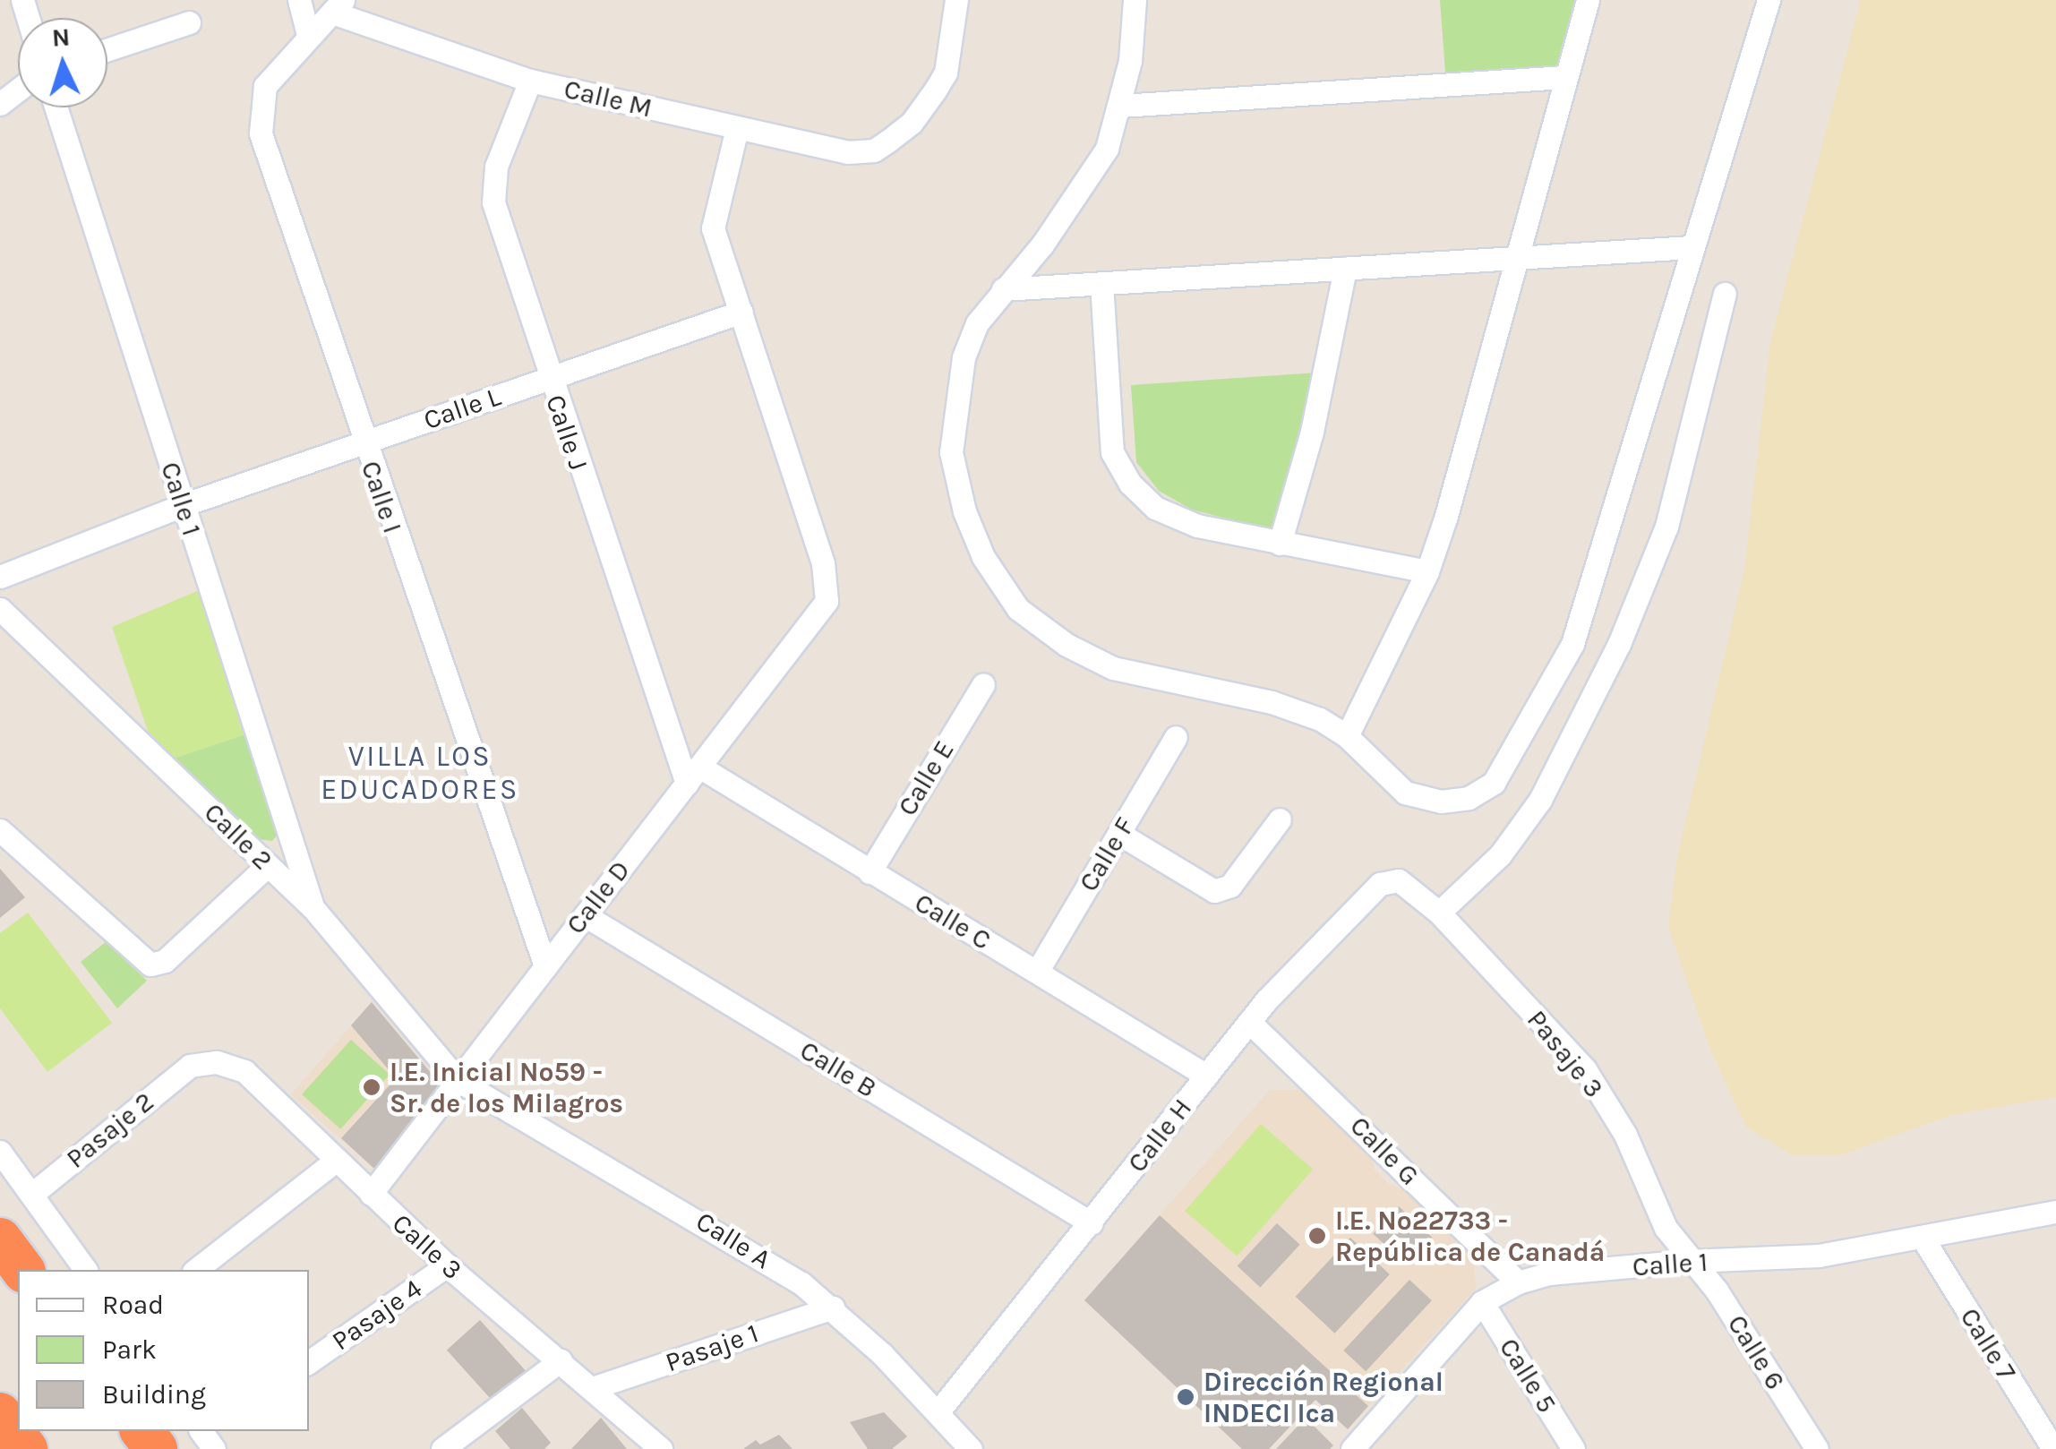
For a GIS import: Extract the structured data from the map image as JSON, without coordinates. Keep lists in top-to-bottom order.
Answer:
{
  "streets": {
    "street": [
      "Calle M",
      "Calle L",
      "Calle J",
      "Calle I",
      "Calle 1",
      "Calle E",
      "Calle 2",
      "Calle F",
      "Calle D",
      "Calle C",
      "Pasaje 3",
      "Calle B",
      "Pasaje 2",
      "Calle H",
      "Calle G",
      "Calle A",
      "Calle 3",
      "Pasaje 4",
      "Calle 7",
      "Pasaje 1",
      "Calle 6",
      "Calle 5"
    ]
  },
  "crossings": [
    ["Calle M", "Calle J"],
    ["Calle M", "Calle I"],
    ["Calle L", "Calle J"],
    ["Calle L", "Calle I"],
    ["Calle L", "Calle 1"],
    ["Calle L", "Calle D"],
    ["Calle J", "Calle D"],
    ["Calle J", "Calle C"],
    ["Calle I", "Calle D"],
    ["Calle 1", "Calle 2"],
    ["Calle 1", "Pasaje 3"],
    ["Calle 1", "Calle G"],
    ["Calle 1", "Calle 7"],
    ["Calle 1", "Calle 6"],
    ["Calle 1", "Calle 5"],
    ["Calle E", "Calle C"],
    ["Calle 2", "Calle D"],
    ["Calle 2", "Calle A"],
    ["Calle F", "Calle C"],
    ["Calle D", "Calle C"],
    ["Calle D", "Calle B"],
    ["Calle D", "Calle A"],
    ["Calle D", "Calle 3"],
    ["Calle C", "Calle H"],
    ["Pasaje 3", "Calle H"],
    ["Pasaje 3", "Calle 6"],
    ["Calle B", "Calle H"],
    ["Pasaje 2", "Calle 3"],
    ["Calle H", "Calle G"],
    ["Calle H", "Calle A"],
    ["Calle A", "Pasaje 1"],
    ["Calle 3", "Pasaje 4"],
    ["Calle 3", "Pasaje 1"]
  ],
  "districts": ["VILLA LOS EDUCADORES"],
  "places": ["I.E. Inicial Nº59 - Sr. de los Milagros", "I.E. Nº22733 - República de Canadá", "Dirección Regional INDECI Ica"],
  "legend": ["Road", "Park", "Building"],
  "north": "top"
}
